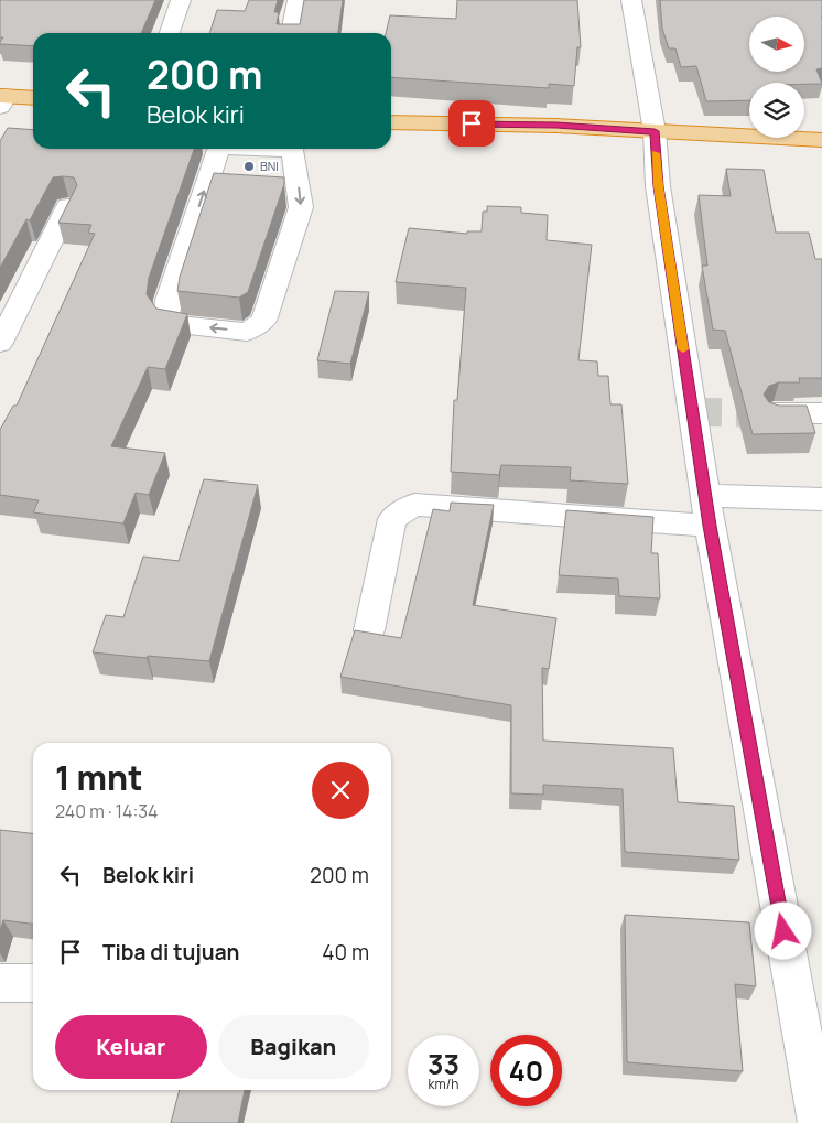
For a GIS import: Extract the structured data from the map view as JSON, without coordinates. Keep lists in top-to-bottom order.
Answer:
{
  "places": ["BNI"],
  "north": "right",
  "page": {
    "turn": ["200 m", "Belok kiri"],
    "heading": ["1 mnt", "240 m · 14:34"],
    "list": [
      {
        "name": "Belok kiri",
        "value": "200 m"
      },
      {
        "name": "Tiba di tujuan",
        "value": "40 m"
      }
    ],
    "buttons": ["Keluar", "Bagikan"],
    "speed": "33 km/h",
    "limit": "40"
  }
}
